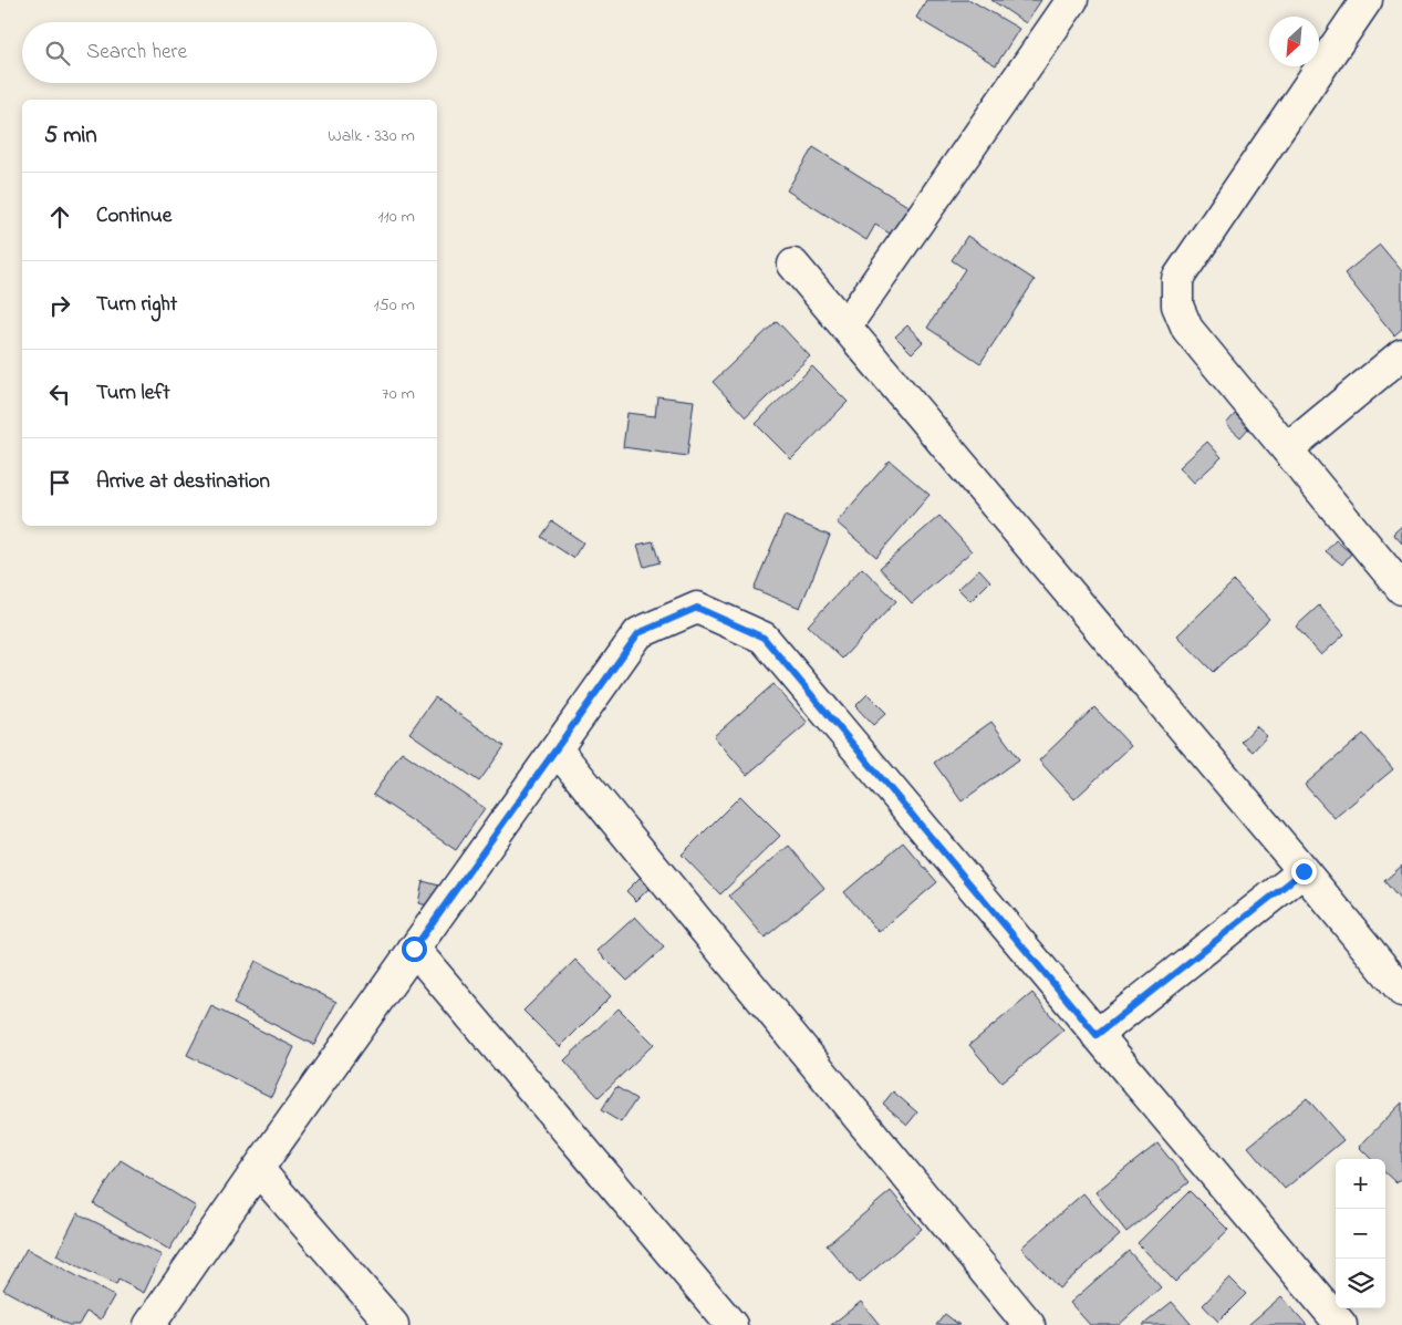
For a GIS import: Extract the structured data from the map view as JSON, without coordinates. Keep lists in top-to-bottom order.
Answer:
{
  "north": "bottom left",
  "page": {
    "search": "Search here",
    "heading": ["5 min", "Walk · 330 m"],
    "list": [
      ["Continue", "110 m"],
      ["Turn right", "150 m"],
      ["Turn left", "70 m"],
      "Arrive at destination"
    ],
    "map_buttons": ["+", "−"]
  }
}
